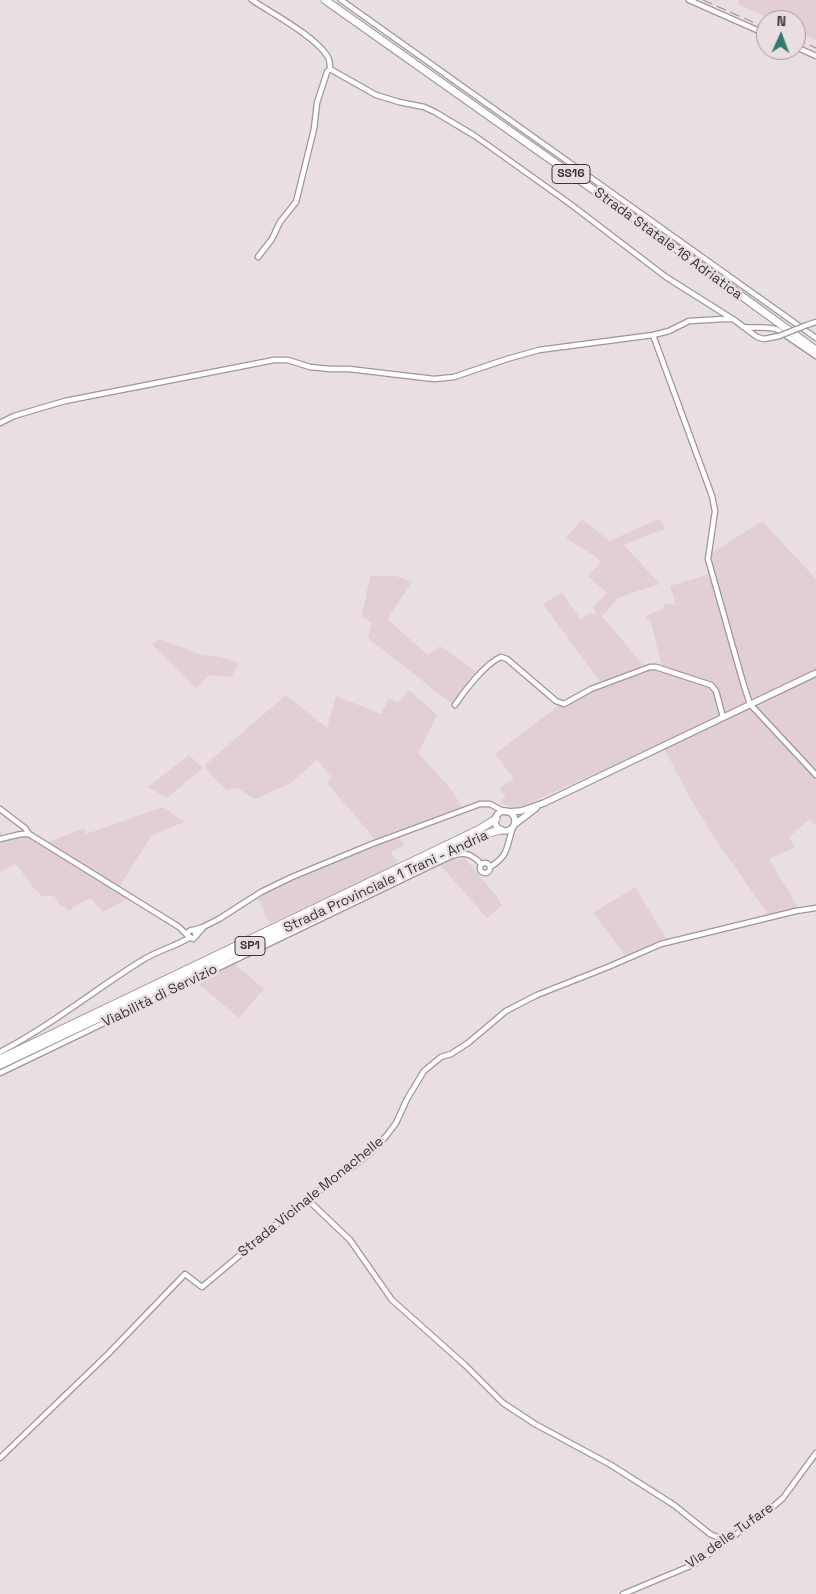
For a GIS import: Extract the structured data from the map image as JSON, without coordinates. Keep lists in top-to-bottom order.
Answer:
{
  "streets": {
    "highway": [
      "SS16",
      "Strada Statale 16 Adriatica",
      "Strada Provinciale 1 Trani - Andria",
      "SP1"
    ],
    "street": ["Viabilità di Servizio", "Strada Vicinale Monachelle", "Via delle Tufare"]
  },
  "north": "top"
}
